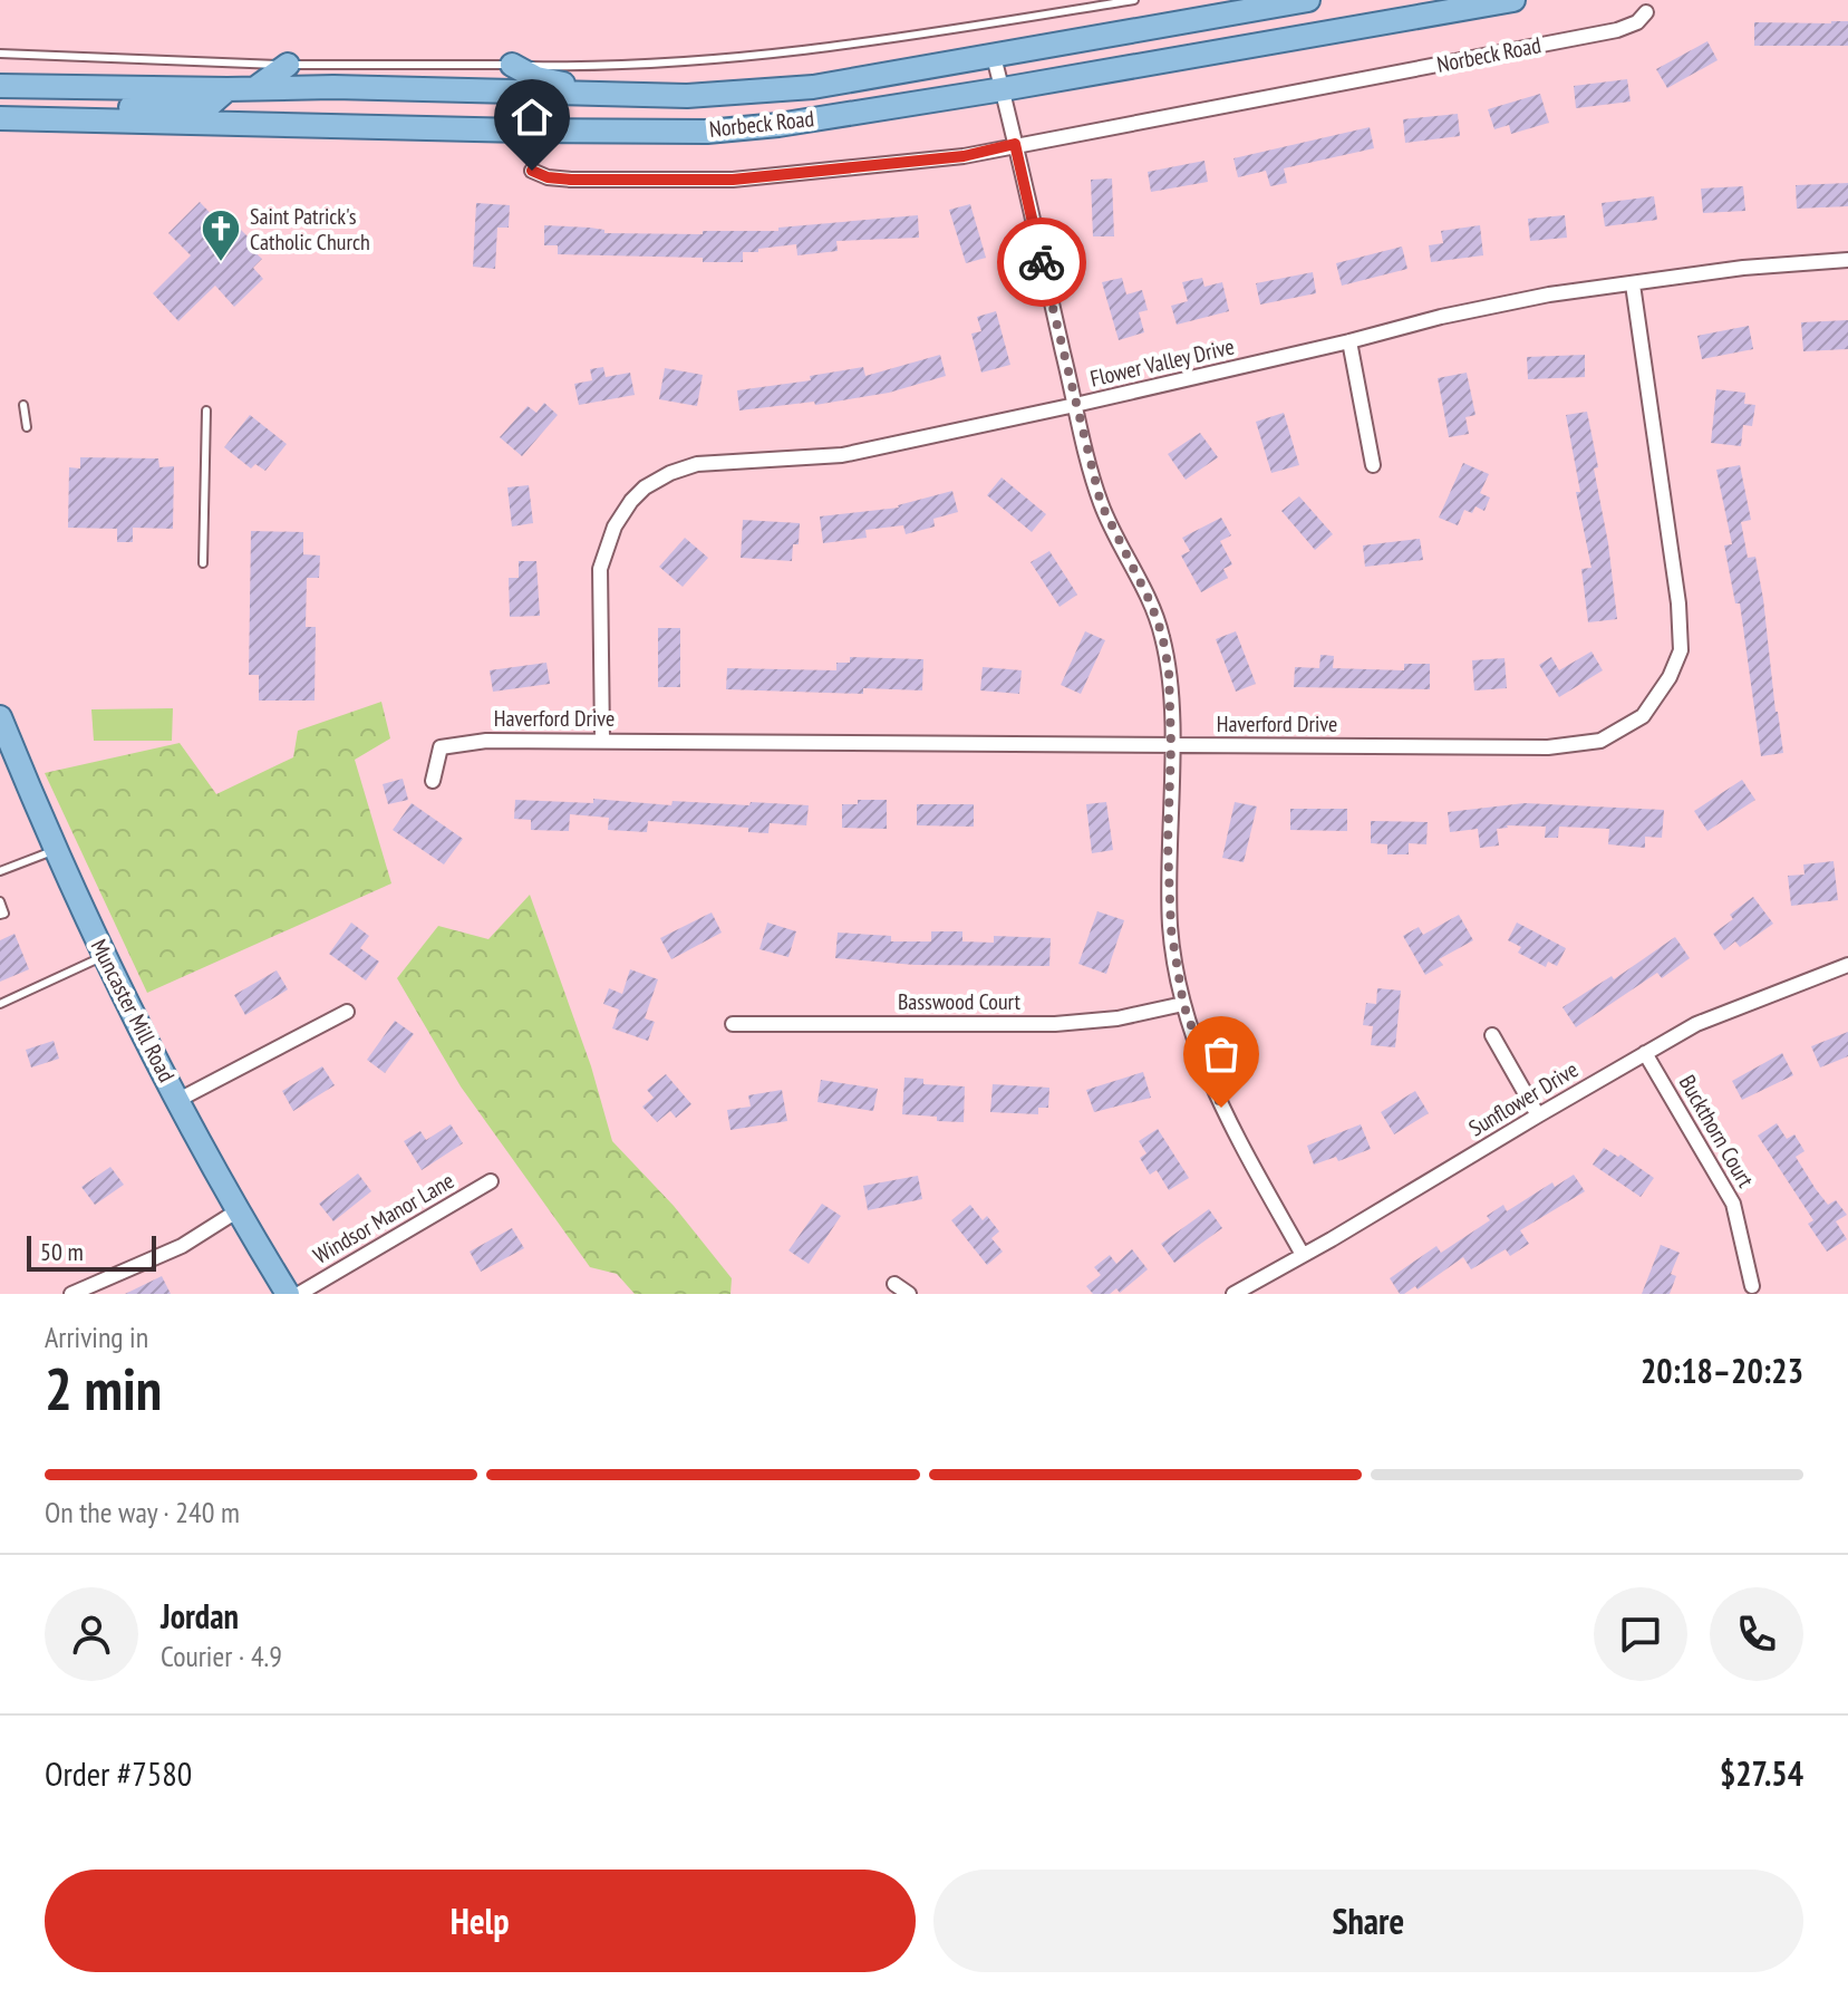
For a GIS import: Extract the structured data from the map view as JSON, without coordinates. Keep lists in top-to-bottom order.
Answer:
{
  "streets": {
    "main road": ["Norbeck Road", "Muncaster Mill Road"],
    "street": [
      "Flower Valley Drive",
      "Haverford Drive",
      "Basswood Court",
      "Sunflower Drive",
      "Buckthorn Court",
      "Windsor Manor Lane"
    ]
  },
  "crossings": [
    ["Flower Valley Drive", "Haverford Drive"],
    ["Sunflower Drive", "Buckthorn Court"]
  ],
  "places": {
    "church": ["Saint Patrick's Catholic Church"]
  },
  "scale_bar": "50 m",
  "page": {
    "scale": "50 m",
    "heading": ["2 min", "Arriving in", "20:18–20:23"],
    "panel": [
      "Jordan",
      "Courier · 4.9",
      "Order #7580",
      "$27.54"
    ],
    "bar": "On the way · 240 m",
    "buttons": ["Help", "Share"]
  }
}
